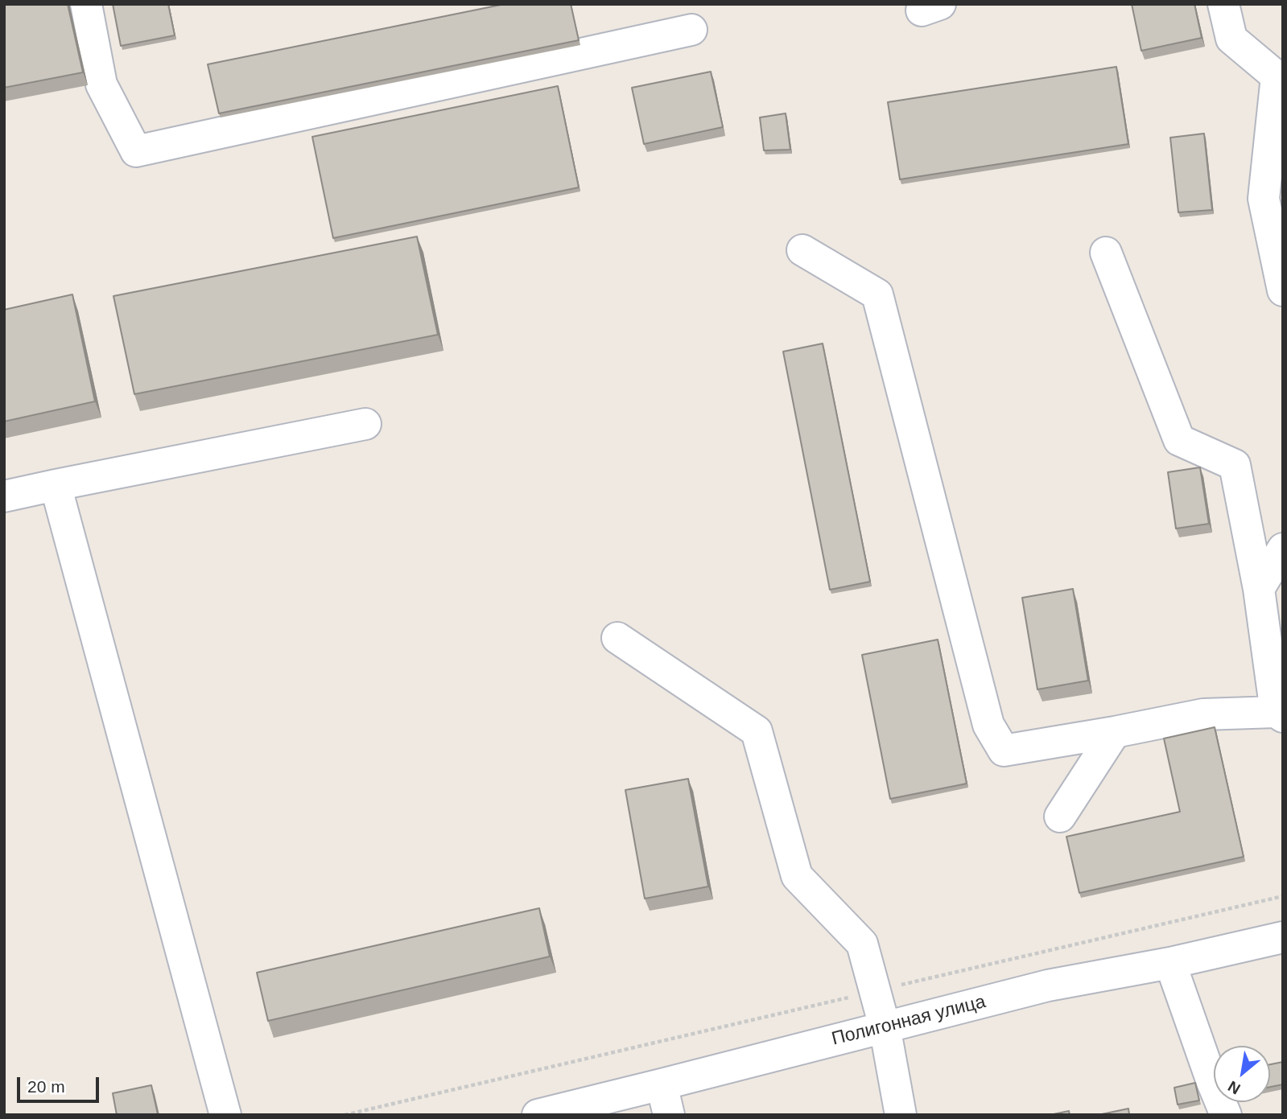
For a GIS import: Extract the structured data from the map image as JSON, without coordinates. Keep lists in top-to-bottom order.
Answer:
{
  "streets": {
    "lane": ["Полигонная улица"]
  },
  "scale_bar": "20 m",
  "north": "bottom left"
}
